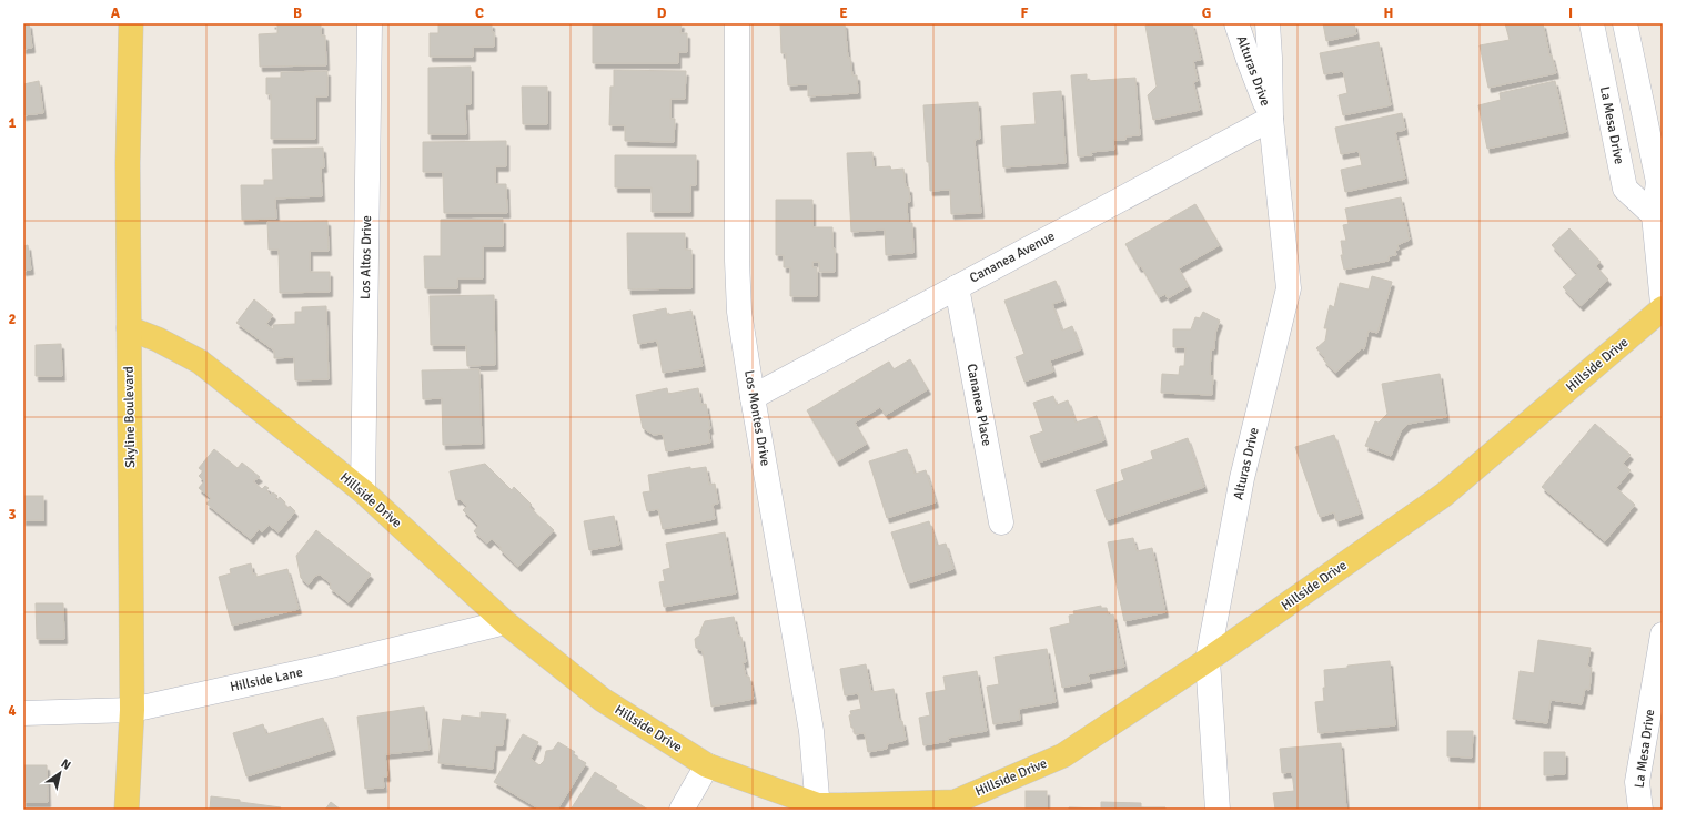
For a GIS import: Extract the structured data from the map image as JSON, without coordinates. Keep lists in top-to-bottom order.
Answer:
{
  "streets": {
    "main road": ["Hillside Drive", "Skyline Boulevard"],
    "street": [
      "Alturas Drive",
      "La Mesa Drive",
      "Los Altos Drive",
      "Cananea Avenue",
      "Cananea Place",
      "Los Montes Drive",
      "Hillside Lane"
    ]
  },
  "crossings": [
    ["Alturas Drive", "Cananea Avenue"],
    ["Alturas Drive", "Hillside Drive"],
    ["Los Altos Drive", "Hillside Drive"],
    ["Cananea Avenue", "Cananea Place"],
    ["Cananea Avenue", "Los Montes Drive"],
    ["Hillside Drive", "Skyline Boulevard"],
    ["Hillside Drive", "Los Montes Drive"],
    ["Hillside Drive", "Hillside Lane"],
    ["Skyline Boulevard", "Hillside Lane"]
  ],
  "north": "top right",
  "grid": {
    "columns": [
      "A",
      "B",
      "C",
      "D",
      "E",
      "F",
      "G",
      "H",
      "I"
    ],
    "rows": [
      "1",
      "2",
      "3",
      "4"
    ]
  }
}
